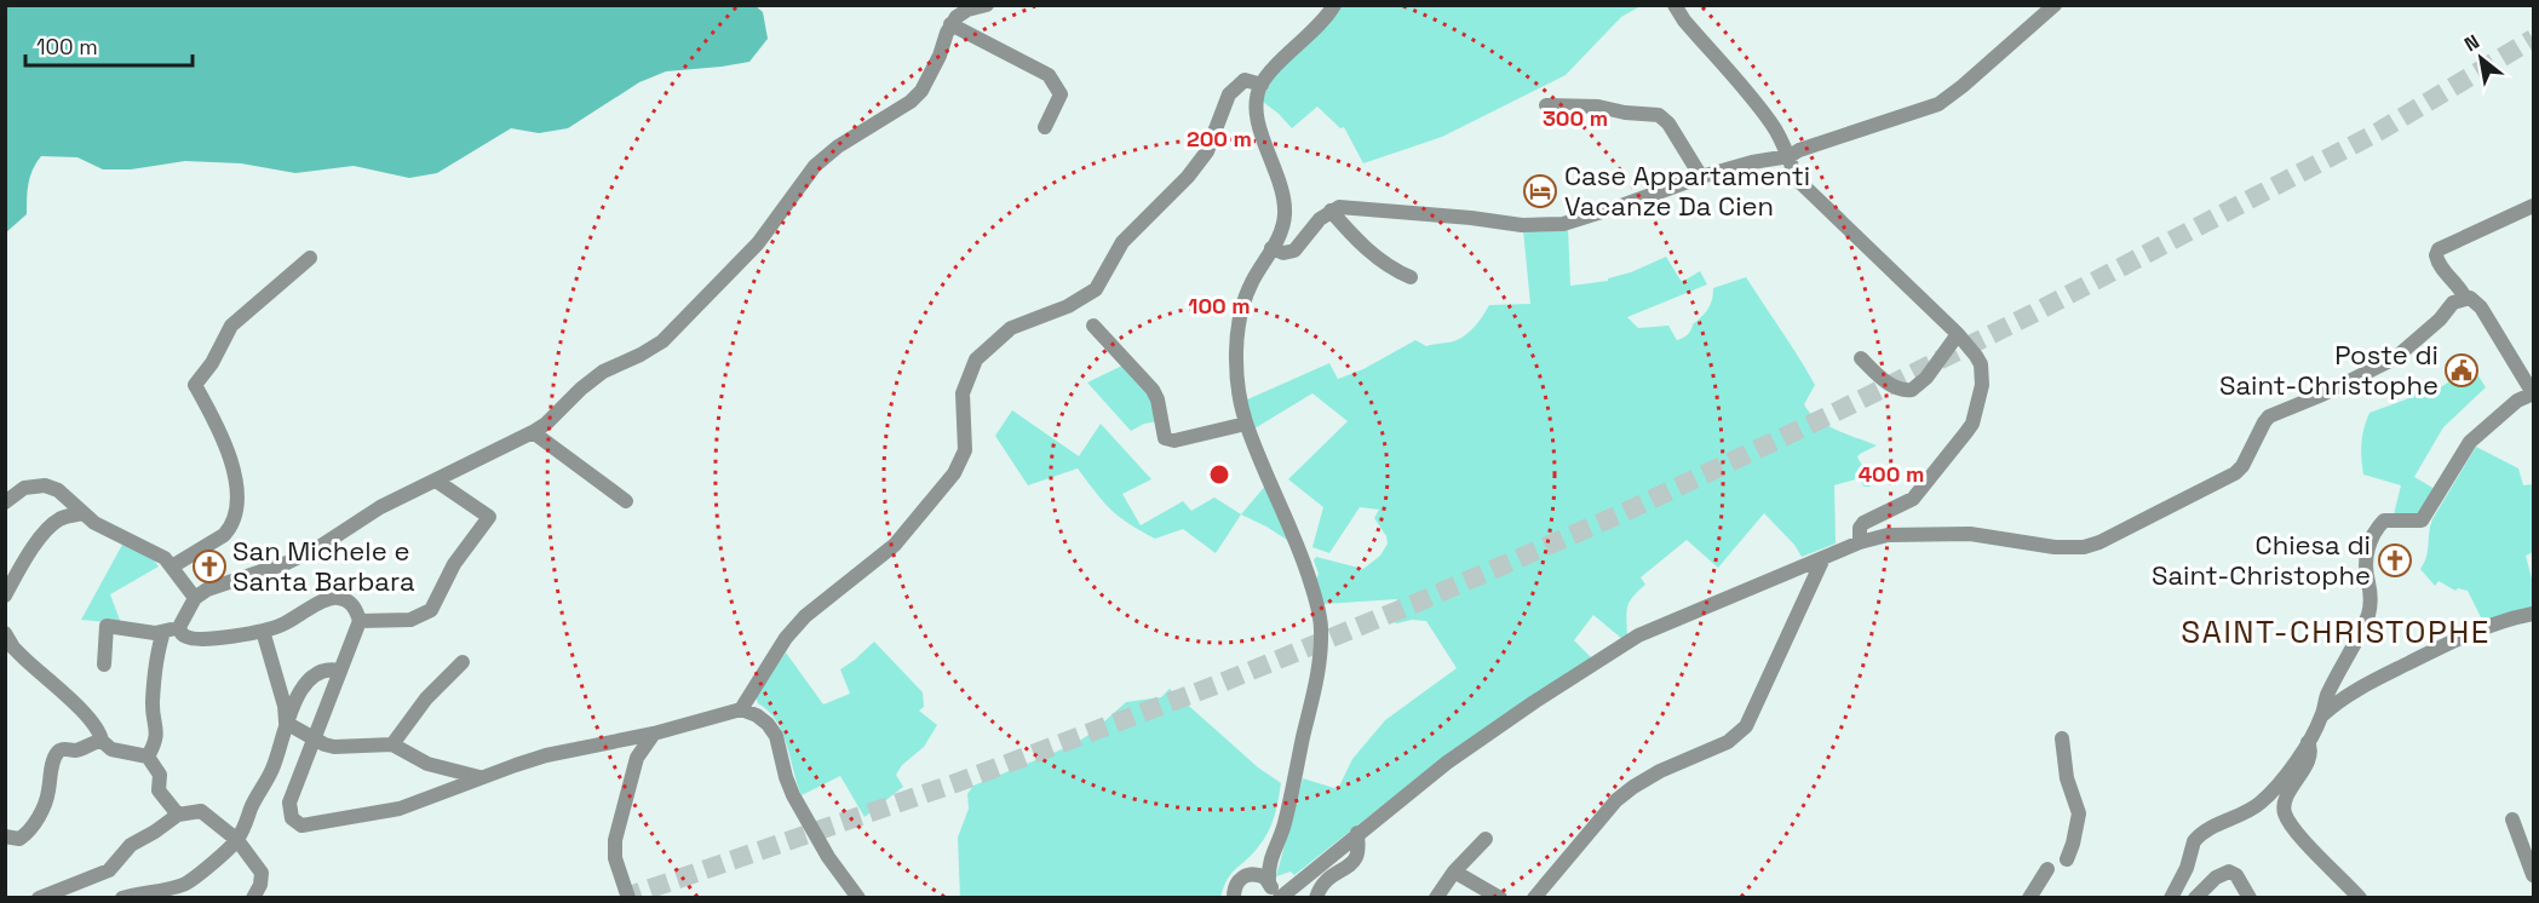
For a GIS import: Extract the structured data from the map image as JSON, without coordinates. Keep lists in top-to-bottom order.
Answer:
{
  "districts": ["SAINT-CHRISTOPHE"],
  "places": {
    "hotel": ["Case Appartamenti Vacanze Da Cien"],
    "public building": ["Poste di Saint-Christophe"],
    "church": ["Chiesa di Saint-Christophe", "San Michele e Santa Barbara"]
  },
  "scale_bar": "100 m",
  "north": "top left",
  "rings": [
    "300 m",
    "200 m",
    "100 m",
    "400 m"
  ]
}
